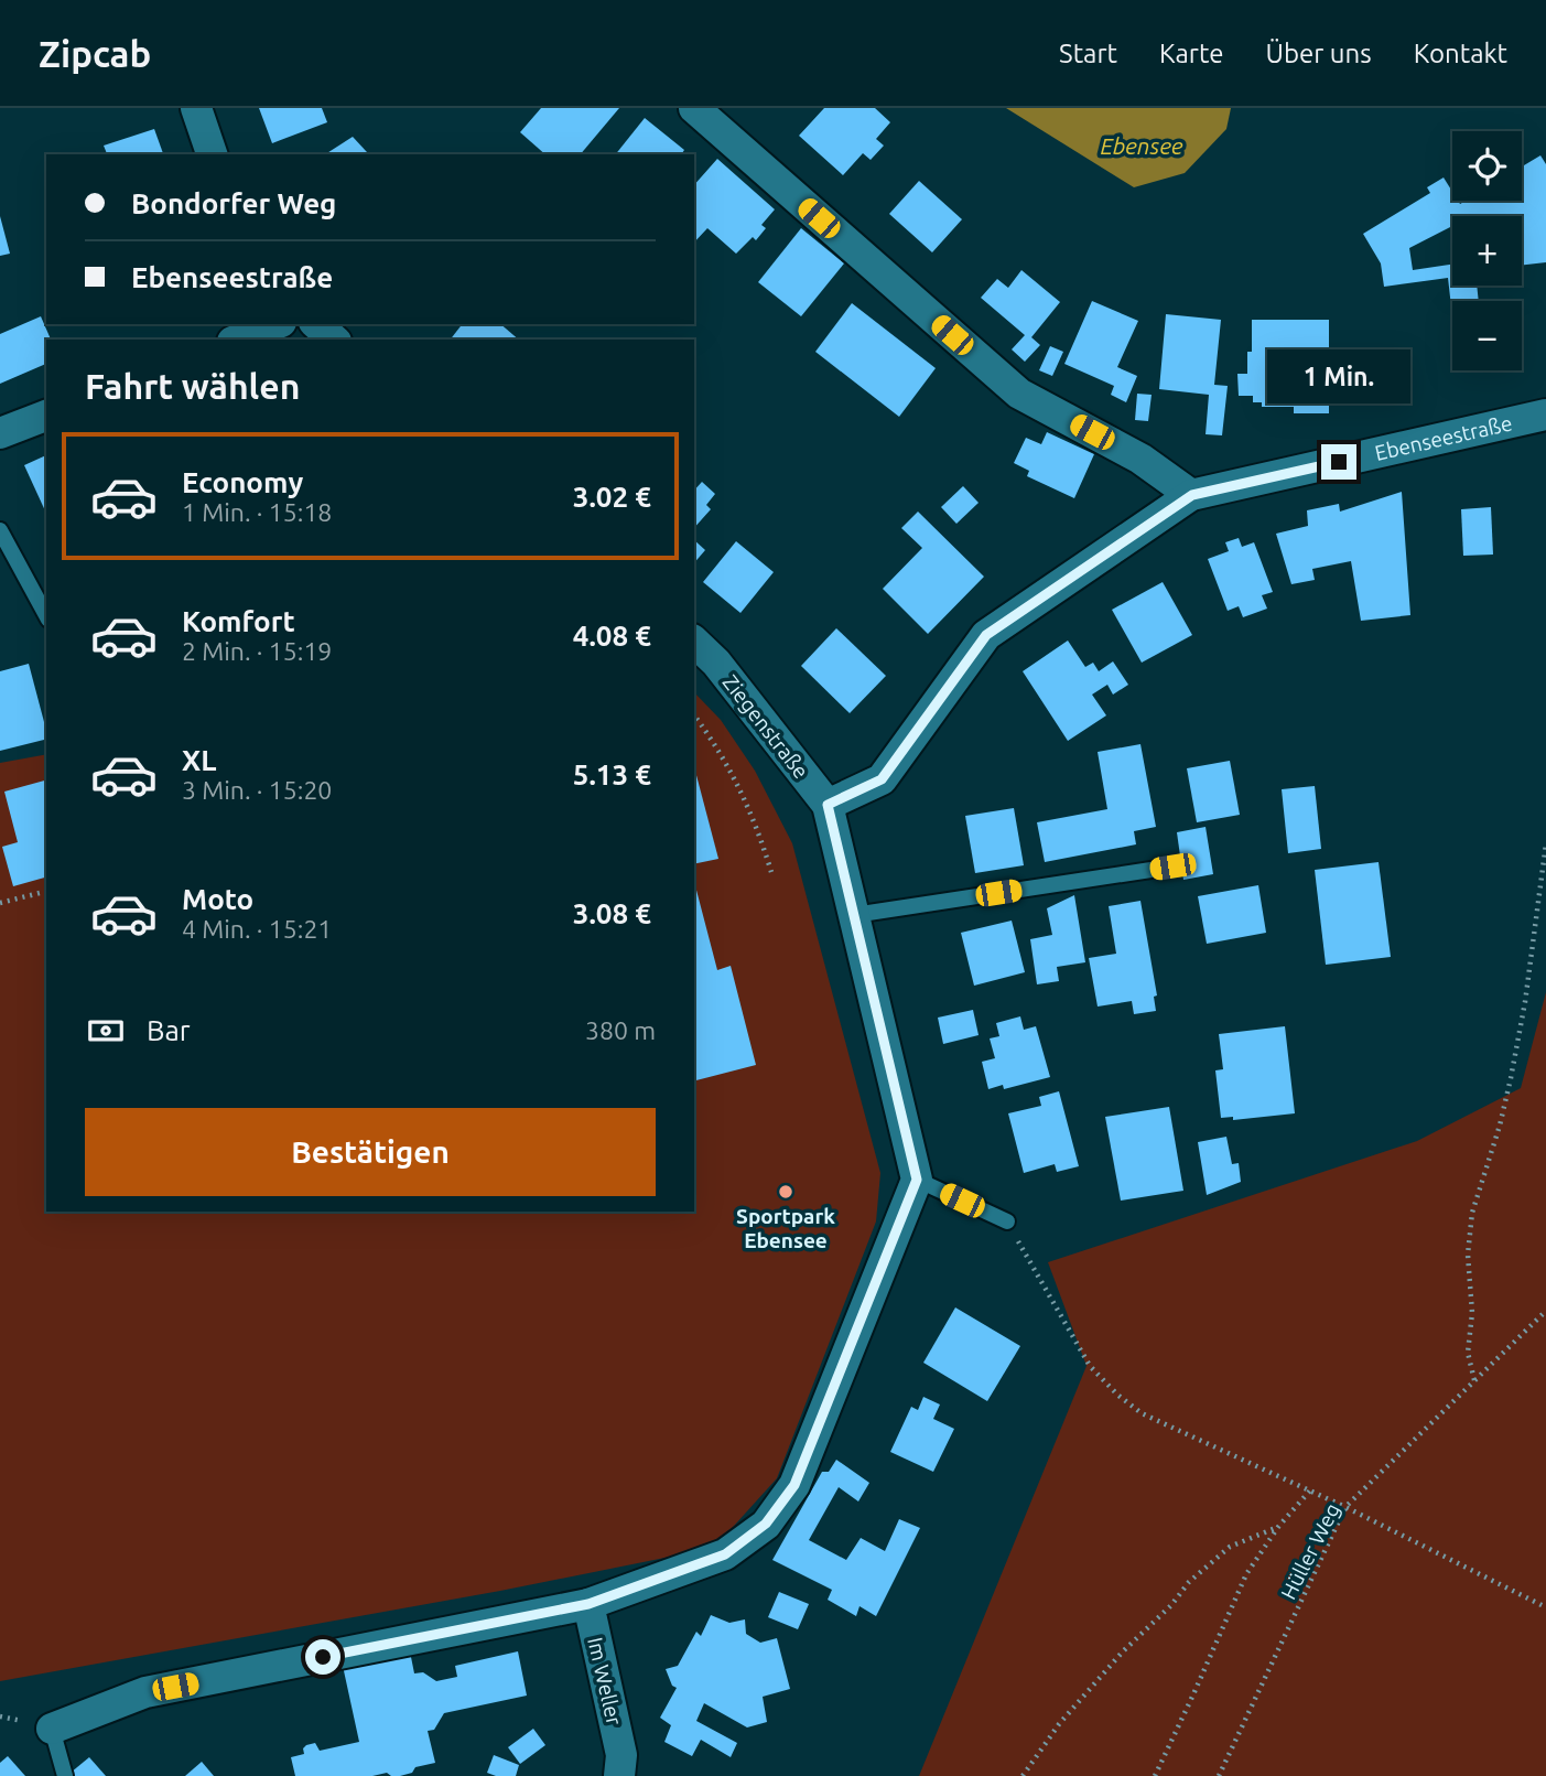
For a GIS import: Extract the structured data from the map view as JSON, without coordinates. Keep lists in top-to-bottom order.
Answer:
{
  "streets": {
    "street": ["Ebenseestraße", "Ziegenstraße", "Im Weller"],
    "path": ["Hüller Weg"]
  },
  "water": ["Ebensee"],
  "places": ["Sportpark Ebensee"],
  "page": {
    "header": "Zipcab",
    "nav": [
      "Start",
      "Karte",
      "Über uns",
      "Kontakt"
    ],
    "map_buttons": ["+", "−"],
    "banner": ["Bondorfer Weg", "Ebenseestraße"],
    "heading": "Fahrt wählen",
    "bubble": "1 Min.",
    "list": [
      {
        "name": "Economy",
        "note": "1 Min. · 15:18",
        "value": "3.02 €"
      },
      {
        "name": "Komfort",
        "note": "2 Min. · 15:19",
        "value": "4.08 €"
      },
      {
        "name": "XL",
        "note": "3 Min. · 15:20",
        "value": "5.13 €"
      },
      {
        "name": "Moto",
        "note": "4 Min. · 15:21",
        "value": "3.08 €"
      }
    ],
    "pay": ["Bar", "380 m"],
    "buttons": "Bestätigen"
  }
}
